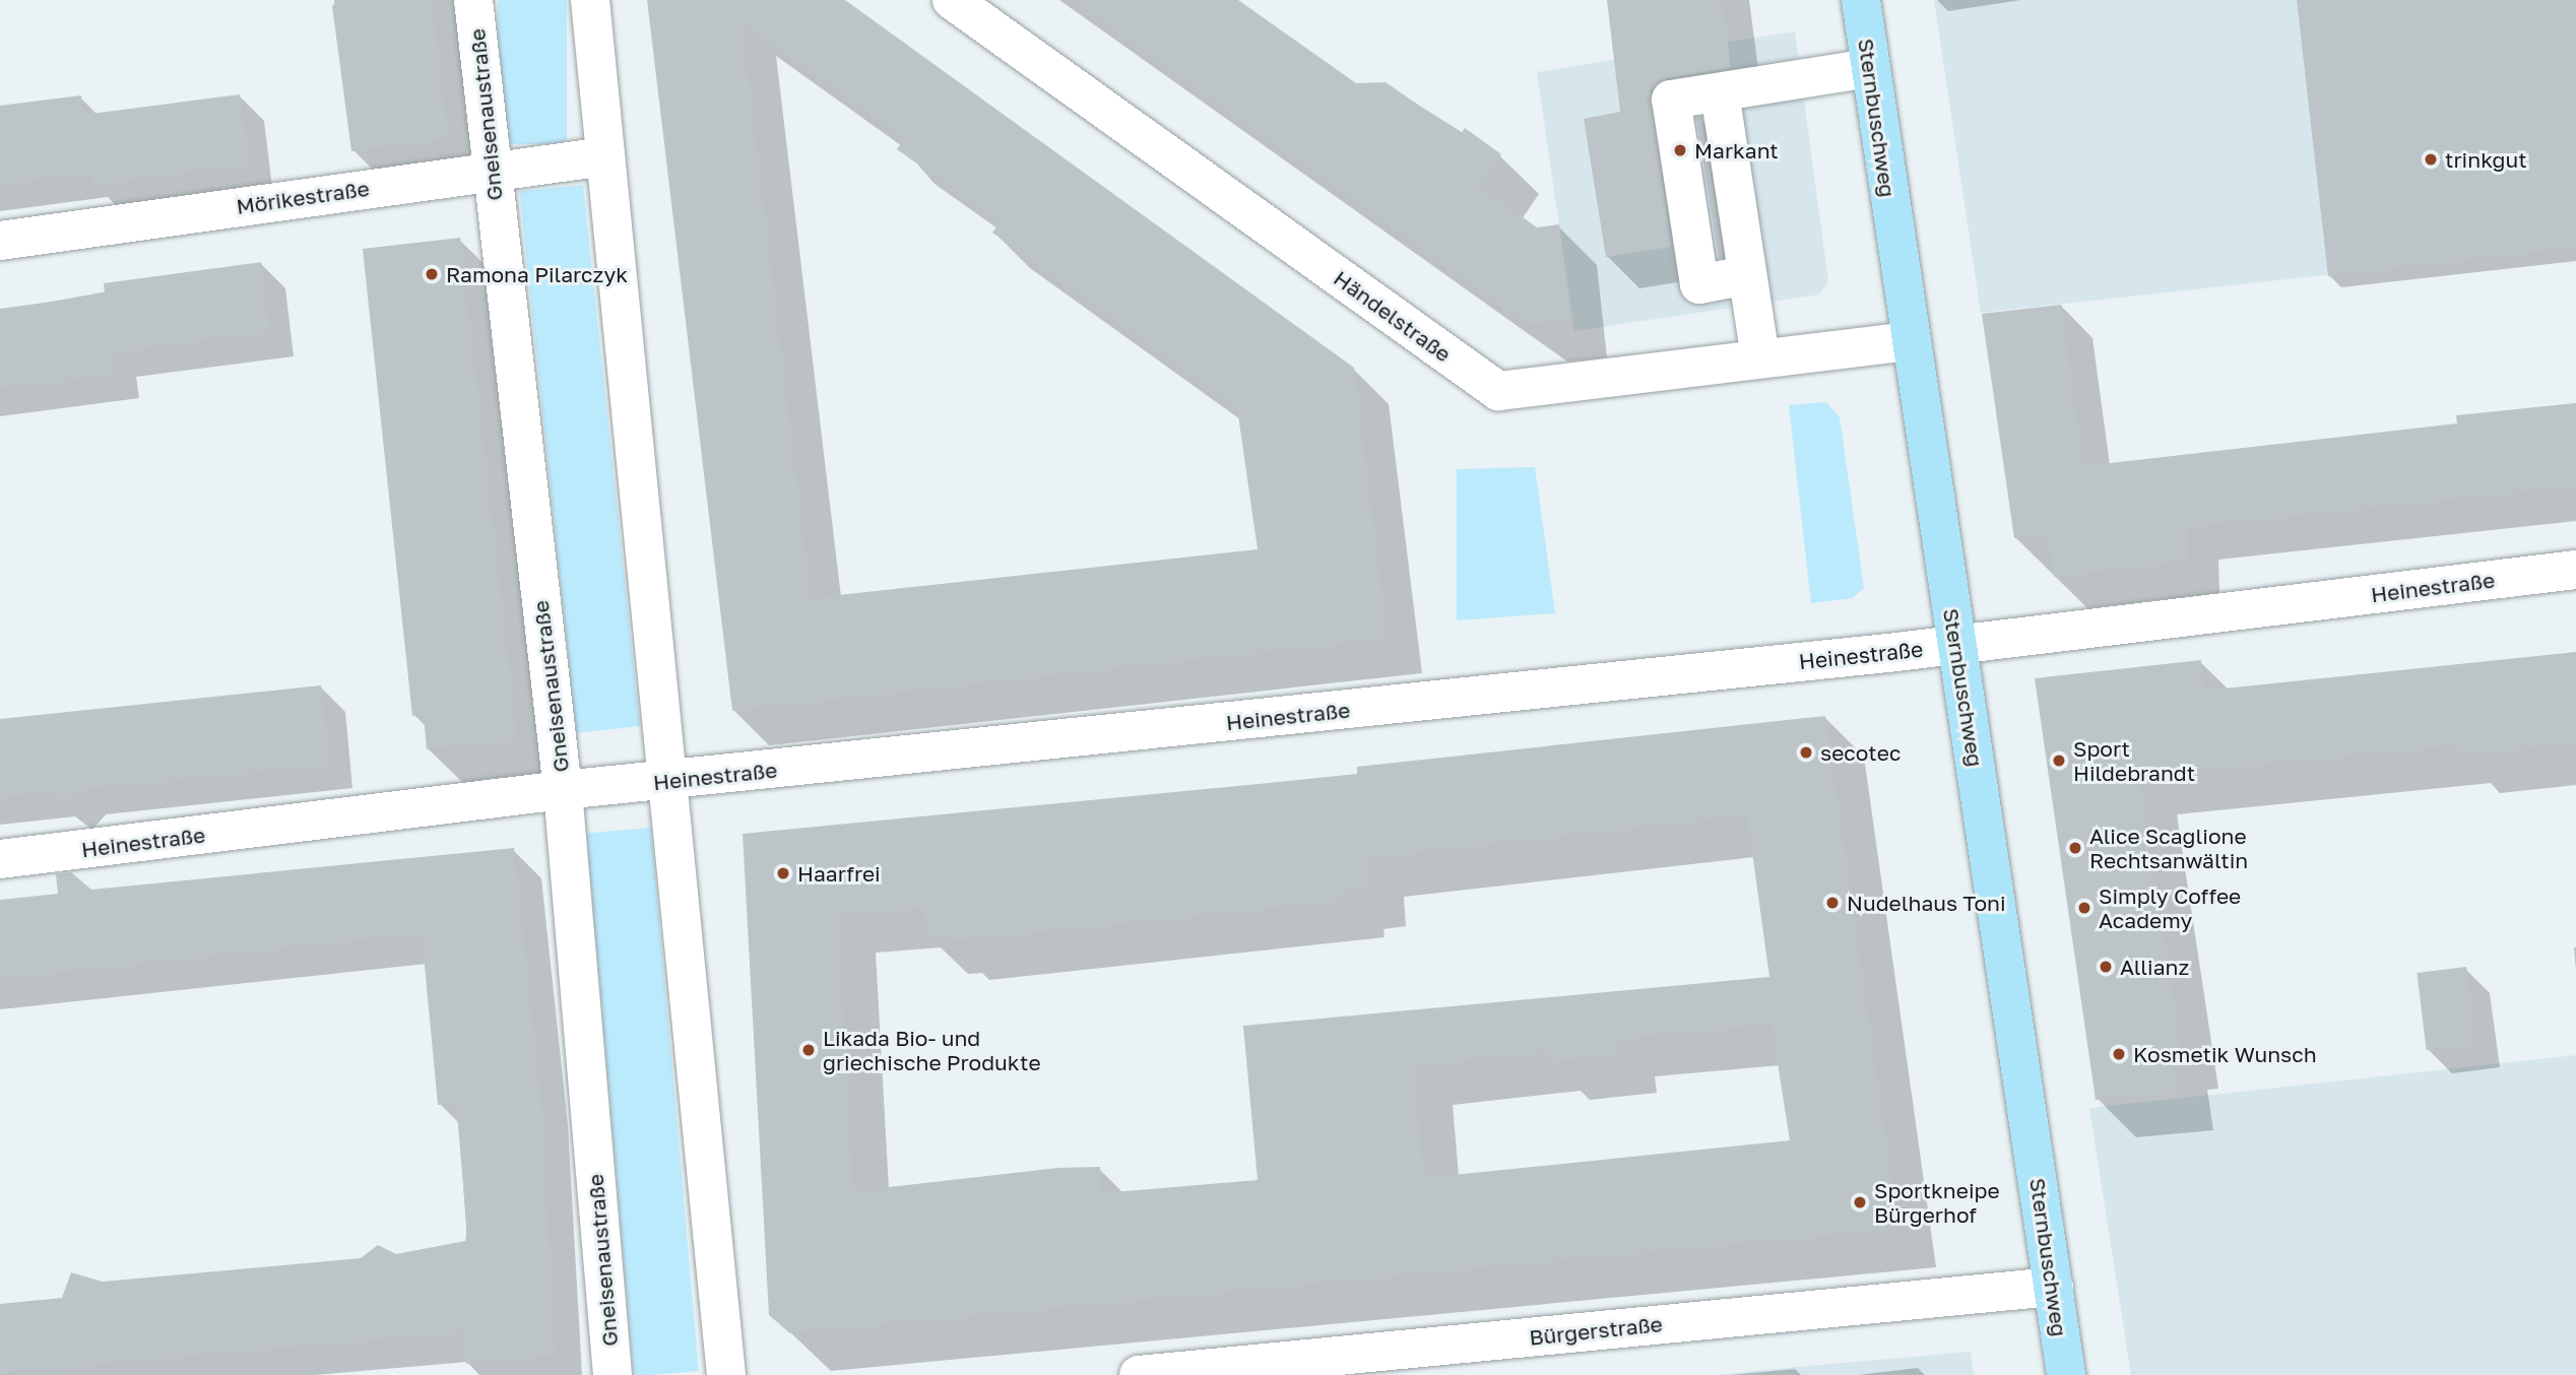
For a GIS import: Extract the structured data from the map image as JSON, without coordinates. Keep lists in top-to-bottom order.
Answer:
{
  "streets": {
    "main road": ["Sternbuschweg"],
    "street": [
      "Gneisenaustraße",
      "Mörikestraße",
      "Händelstraße",
      "Heinestraße",
      "Bürgerstraße"
    ]
  },
  "crossings": [
    ["Gneisenaustraße", "Mörikestraße"],
    ["Gneisenaustraße", "Heinestraße"],
    ["Sternbuschweg", "Händelstraße"],
    ["Sternbuschweg", "Heinestraße"],
    ["Sternbuschweg", "Bürgerstraße"]
  ],
  "places": [
    "Markant",
    "trinkgut",
    "Ramona Pilarczyk",
    "secotec",
    "Sport Hildebrandt",
    "Alice Scaglione Rechtsanwältin",
    "Haarfrei",
    "Nudelhaus Toni",
    "Simply Coffee Academy",
    "Allianz",
    "Likada Bio- und griechische Produkte",
    "Kosmetik Wunsch",
    "Sportkneipe Bürgerhof"
  ]
}
